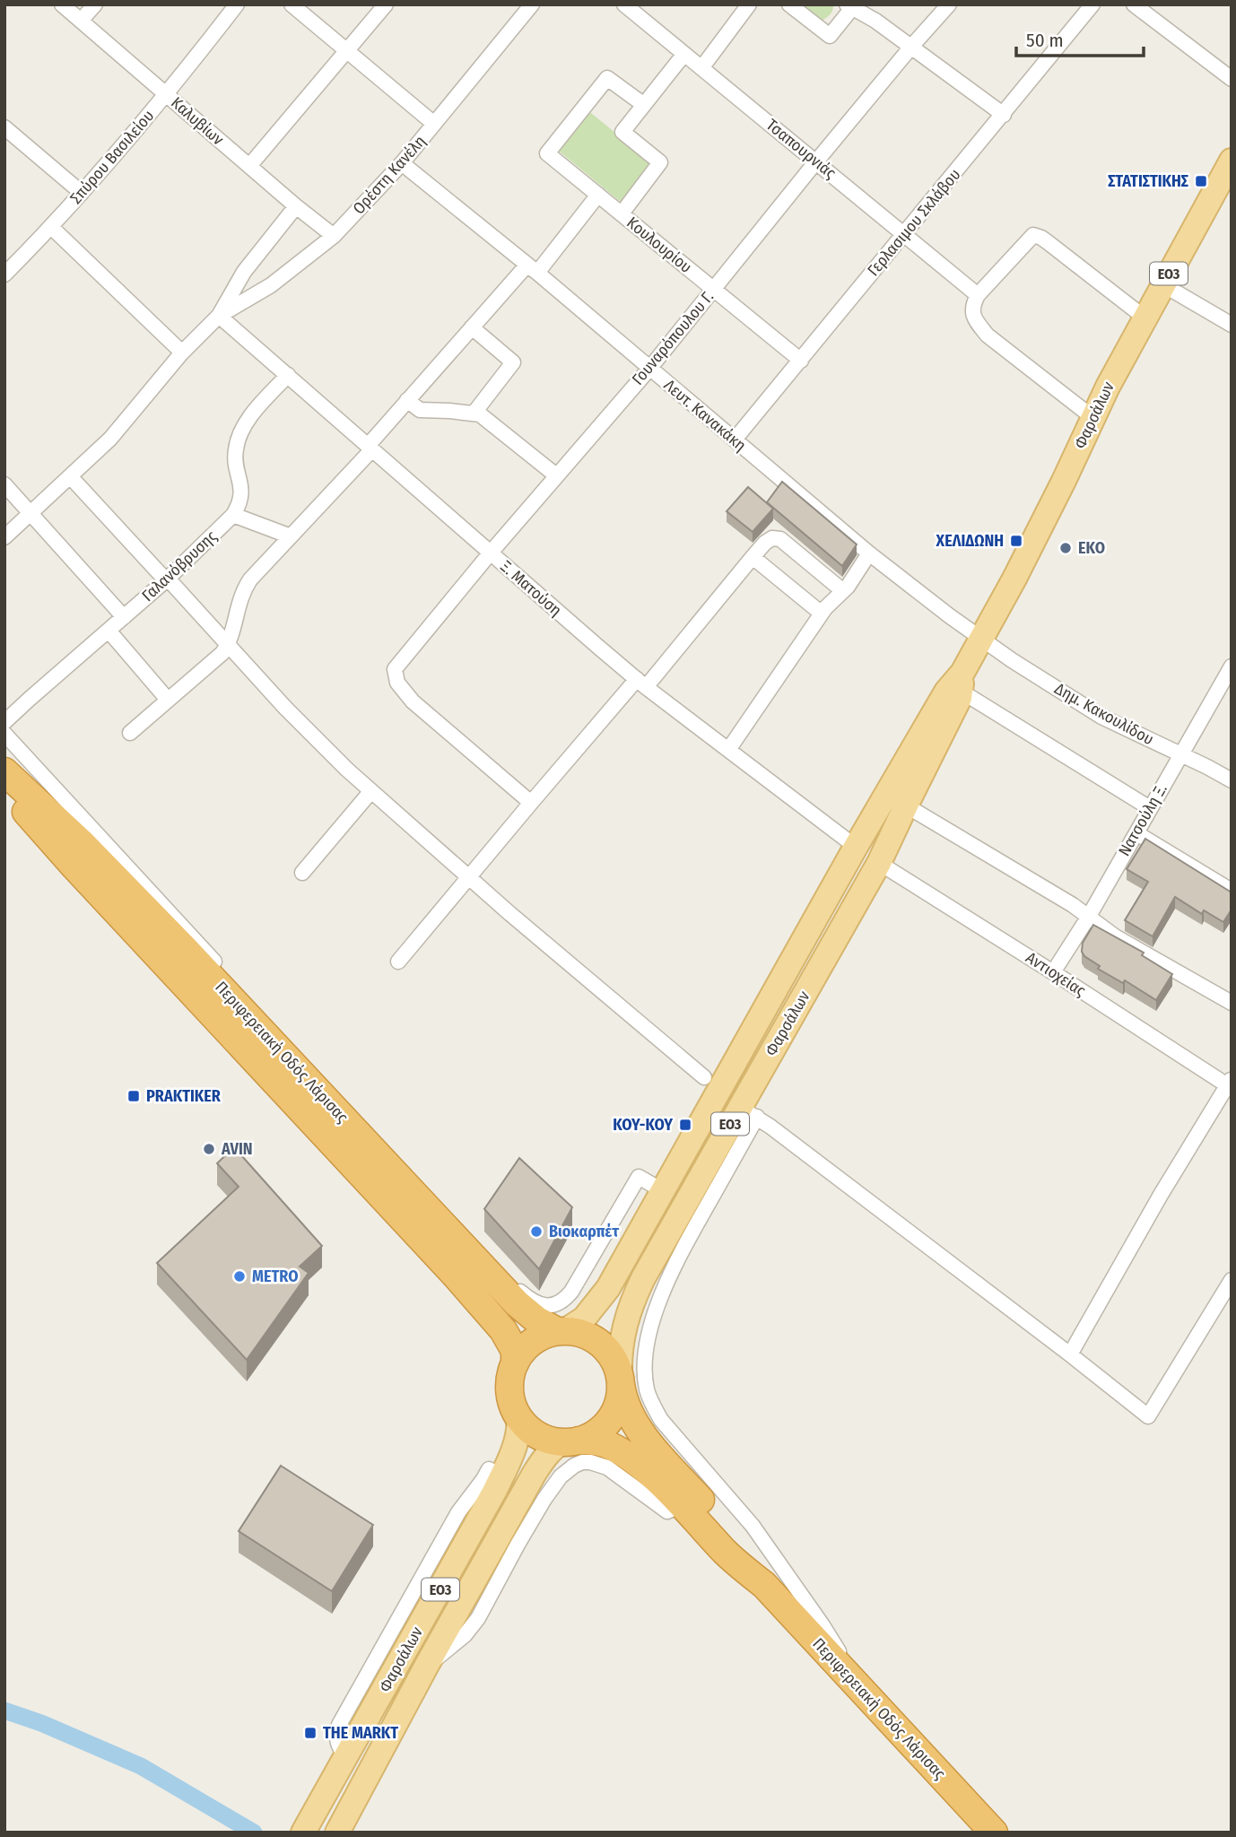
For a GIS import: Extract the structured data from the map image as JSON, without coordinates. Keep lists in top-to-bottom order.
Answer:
{
  "streets": {
    "highway": ["ΕΟ3", "Περιφερειακή Οδός Λάρισας"],
    "main road": ["Φαρσάλων"],
    "street": [
      "Καλυβίων",
      "Τσαπουρνιάς",
      "Σπύρου Βασιλείου",
      "Ορέστη Κανέλη",
      "Γερλασιμου Σκλάβου",
      "Κουλουρίου",
      "Γουναρόπουλου Γ.",
      "Λευτ. Κανακάκη",
      "Γαλανόβρυσης",
      "Ξ. Ματούση",
      "Δημ. Κακουλίδου",
      "Νατσούλη Ξ.",
      "Αντιοχείας"
    ]
  },
  "crossings": [
    ["Καλυβίων", "Σπύρου Βασιλείου"],
    ["Καλυβίων", "Ορέστη Κανέλη"],
    ["Τσαπουρνιάς", "Γερλασιμου Σκλάβου"],
    ["Τσαπουρνιάς", "Γουναρόπουλου Γ."],
    ["Ορέστη Κανέλη", "Λευτ. Κανακάκη"],
    ["Ορέστη Κανέλη", "Ξ. Ματούση"],
    ["Γερλασιμου Σκλάβου", "Κουλουρίου"],
    ["Γερλασιμου Σκλάβου", "Λευτ. Κανακάκη"],
    ["Κουλουρίου", "Γουναρόπουλου Γ."],
    ["ΕΟ3", "Φαρσάλων"],
    ["ΕΟ3", "Περιφερειακή Οδός Λάρισας"],
    ["Γουναρόπουλου Γ.", "Λευτ. Κανακάκη"],
    ["Γουναρόπουλου Γ.", "Ξ. Ματούση"],
    ["Λευτ. Κανακάκη", "Φαρσάλων"],
    ["Λευτ. Κανακάκη", "Δημ. Κακουλίδου"],
    ["Φαρσάλων", "Ξ. Ματούση"],
    ["Φαρσάλων", "Δημ. Κακουλίδου"],
    ["Φαρσάλων", "Αντιοχείας"],
    ["Φαρσάλων", "Περιφερειακή Οδός Λάρισας"],
    ["Δημ. Κακουλίδου", "Νατσούλη Ξ."],
    ["Νατσούλη Ξ.", "Αντιοχείας"]
  ],
  "places": {
    "transit": [
      "ΣΤΑΤΙΣΤΙΚΗΣ",
      "ΧΕΛΙΔΩΝΗ",
      "PRAKTIKER",
      "ΚΟΥ-ΚΟΥ",
      "THE MARKT"
    ],
    "other": [
      "EKO",
      "AVIN",
      "Βιοκαρπέτ",
      "METRO"
    ]
  },
  "scale_bar": "50 m"
}
